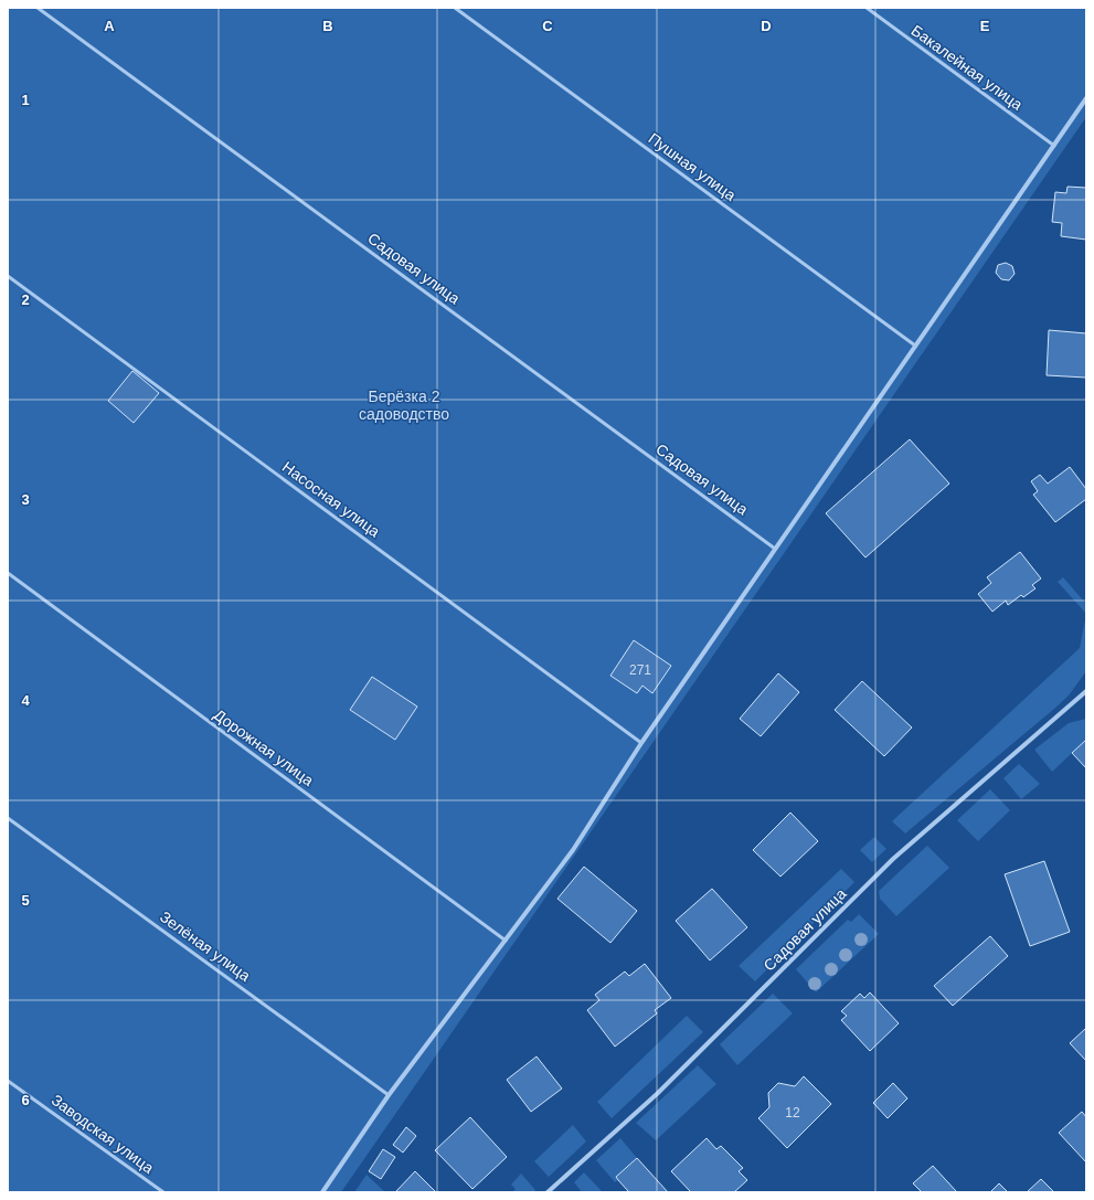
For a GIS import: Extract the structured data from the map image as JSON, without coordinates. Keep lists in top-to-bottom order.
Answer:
{
  "streets": {
    "street": ["Садовая улица"],
    "lane": [
      "Бакалейная улица",
      "Пушная улица",
      "Насосная улица",
      "Дорожная улица",
      "Зелёная улица",
      "Заводская улица"
    ]
  },
  "parks": ["Берёзка 2 садоводство"],
  "house_numbers": ["271", "12"],
  "grid": {
    "columns": [
      "A",
      "B",
      "C",
      "D",
      "E"
    ],
    "rows": [
      "1",
      "2",
      "3",
      "4",
      "5",
      "6"
    ]
  }
}
